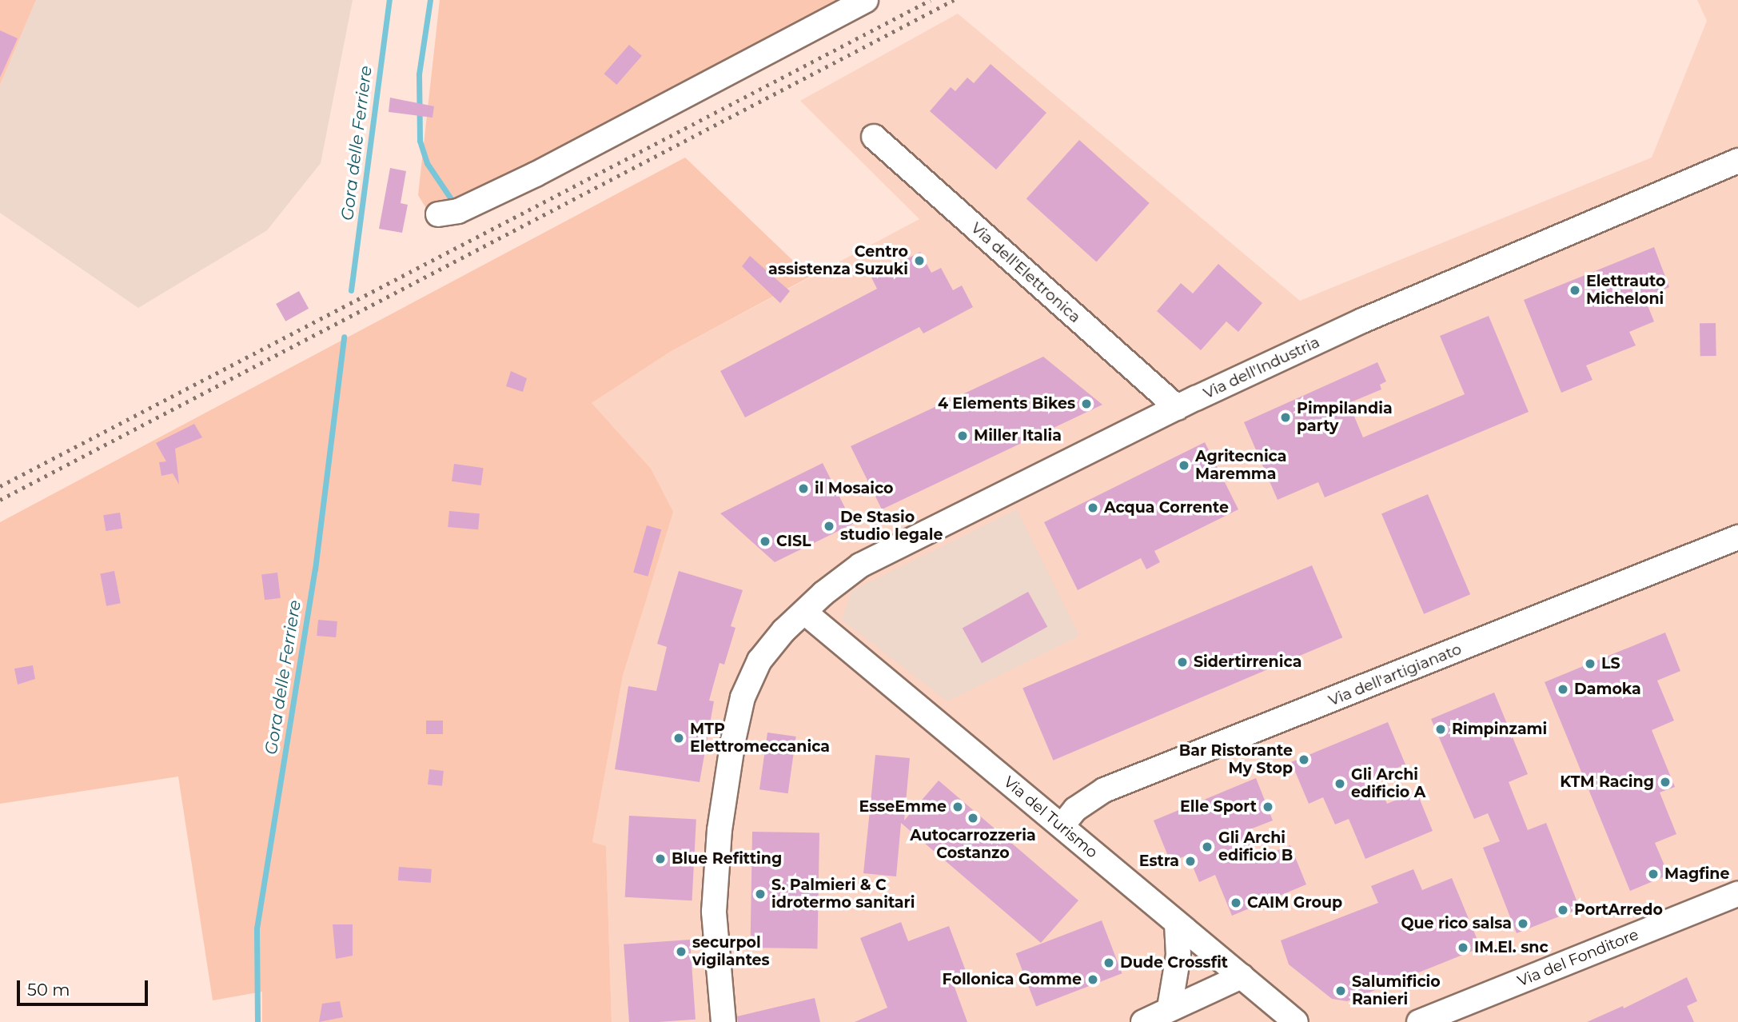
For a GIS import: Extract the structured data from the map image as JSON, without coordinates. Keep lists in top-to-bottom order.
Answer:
{
  "streets": {
    "street": [
      "Via dell'Elettronica",
      "Via dell'Industria",
      "Via dell'artigianato",
      "Via del Turismo",
      "Via del Fonditore"
    ]
  },
  "crossings": [
    ["Via dell'Elettronica", "Via dell'Industria"],
    ["Via dell'Industria", "Via del Turismo"],
    ["Via dell'artigianato", "Via del Turismo"]
  ],
  "water": ["Gora delle Ferriere"],
  "places": [
    "Centro assistenza Suzuki",
    "Elettrauto Micheloni",
    "4 Elements Bikes",
    "Pimpilandia party",
    "Miller Italia",
    "Agritecnica Maremma",
    "il Mosaico",
    "Acqua Corrente",
    "De Stasio studio legale",
    "CISL",
    "Sidertirrenica",
    "LS",
    "Damoka",
    "Rimpinzami",
    "MTP Elettromeccanica",
    "Bar Ristorante My Stop",
    "KTM Racing",
    "Gli Archi edificio A",
    "EsseEmme",
    "Elle Sport",
    "Autocarrozzeria Costanzo",
    "Gli Archi edificio B",
    "Blue Refitting",
    "Estra",
    "Magfine",
    "S. Palmieri & C idrotermo sanitari",
    "CAIM Group",
    "PortArredo",
    "Que rico salsa",
    "IM.El. snc",
    "securpol vigilantes",
    "Dude Crossfit",
    "Follonica Gomme",
    "Salumificio Ranieri"
  ],
  "scale_bar": "50 m"
}
